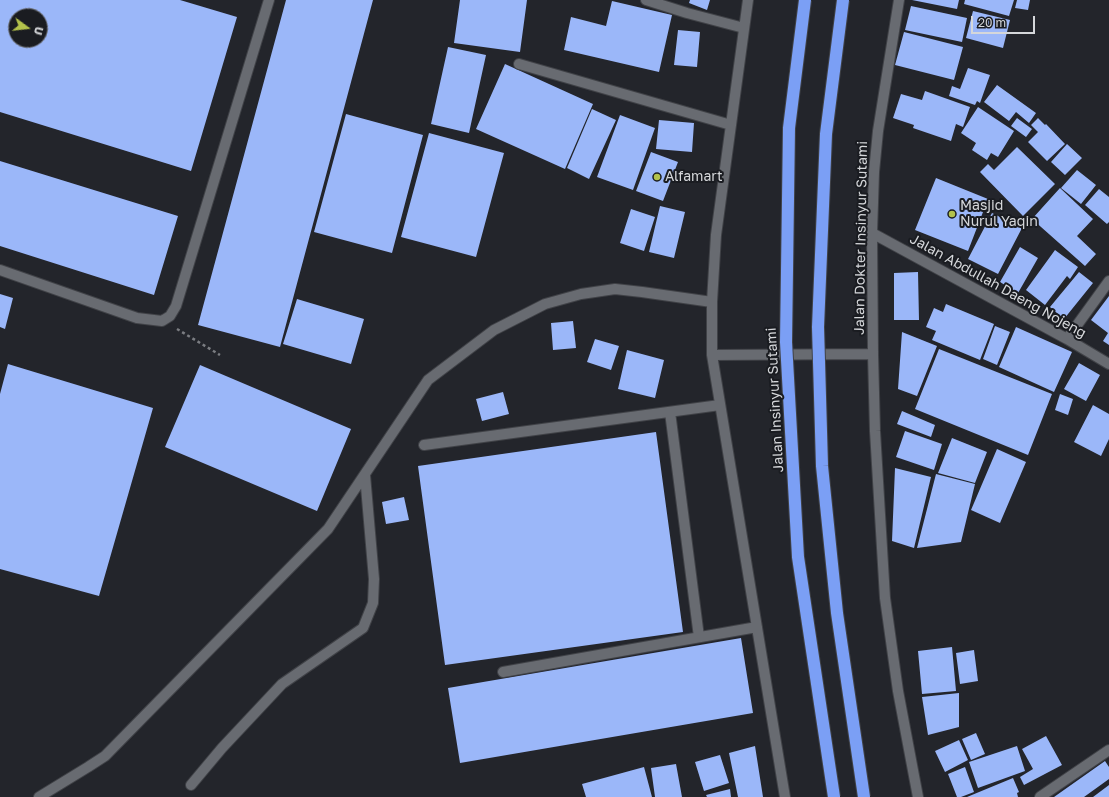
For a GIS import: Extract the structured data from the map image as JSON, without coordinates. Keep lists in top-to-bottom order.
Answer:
{
  "streets": {
    "highway": ["Jalan Insinyur Sutami"],
    "street": ["Jalan Dokter Insinyur Sutami", "Jalan Abdullah Daeng Nojeng"]
  },
  "crossings": [
    ["Jalan Dokter Insinyur Sutami", "Jalan Abdullah Daeng Nojeng"]
  ],
  "places": ["Alfamart", "Masjid Nurul Yaqin"],
  "scale_bar": "20 m",
  "north": "right"
}
